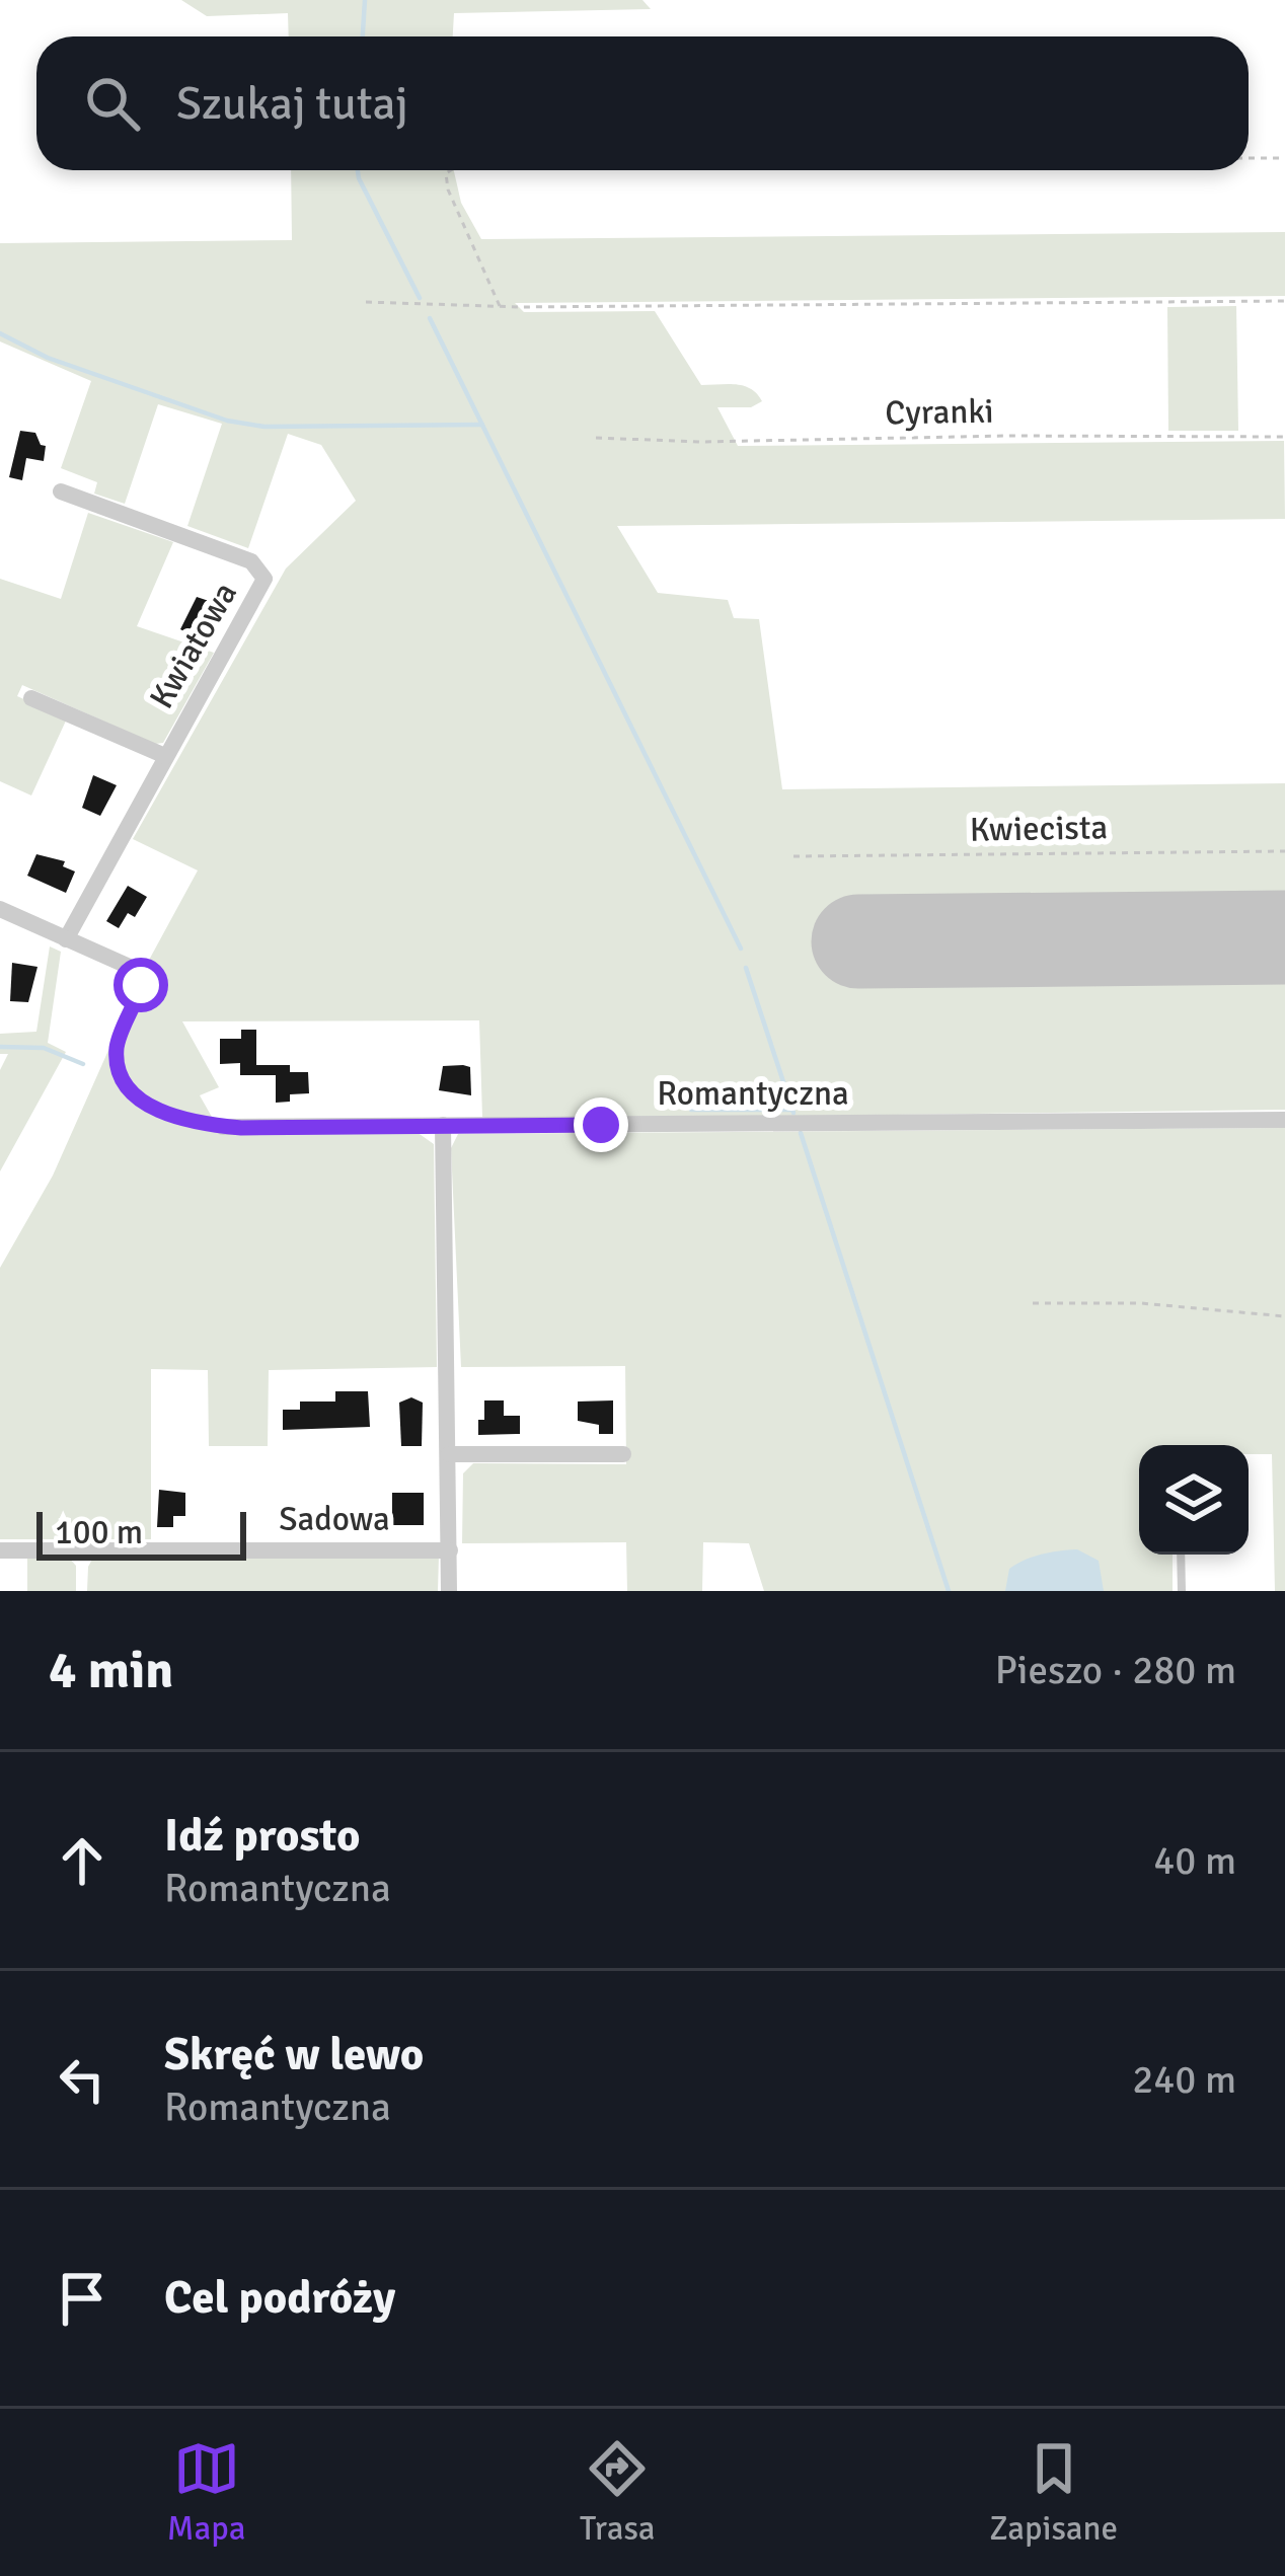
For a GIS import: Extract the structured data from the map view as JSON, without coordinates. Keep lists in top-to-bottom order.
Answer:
{
  "streets": {
    "street": ["Kwiatowa", "Romantyczna", "Sadowa"],
    "path": ["Cyranki", "Kwiecista"]
  },
  "scale_bar": "100 m",
  "page": {
    "search": "Szukaj tutaj",
    "scale": "100 m",
    "heading": ["4 min", "Pieszo · 280 m"],
    "list": [
      ["Idź prosto", "Romantyczna", "40 m"],
      ["Skręć w lewo", "Romantyczna", "240 m"],
      "Cel podróży"
    ],
    "nav": ["Mapa", "Trasa", "Zapisane"]
  }
}
